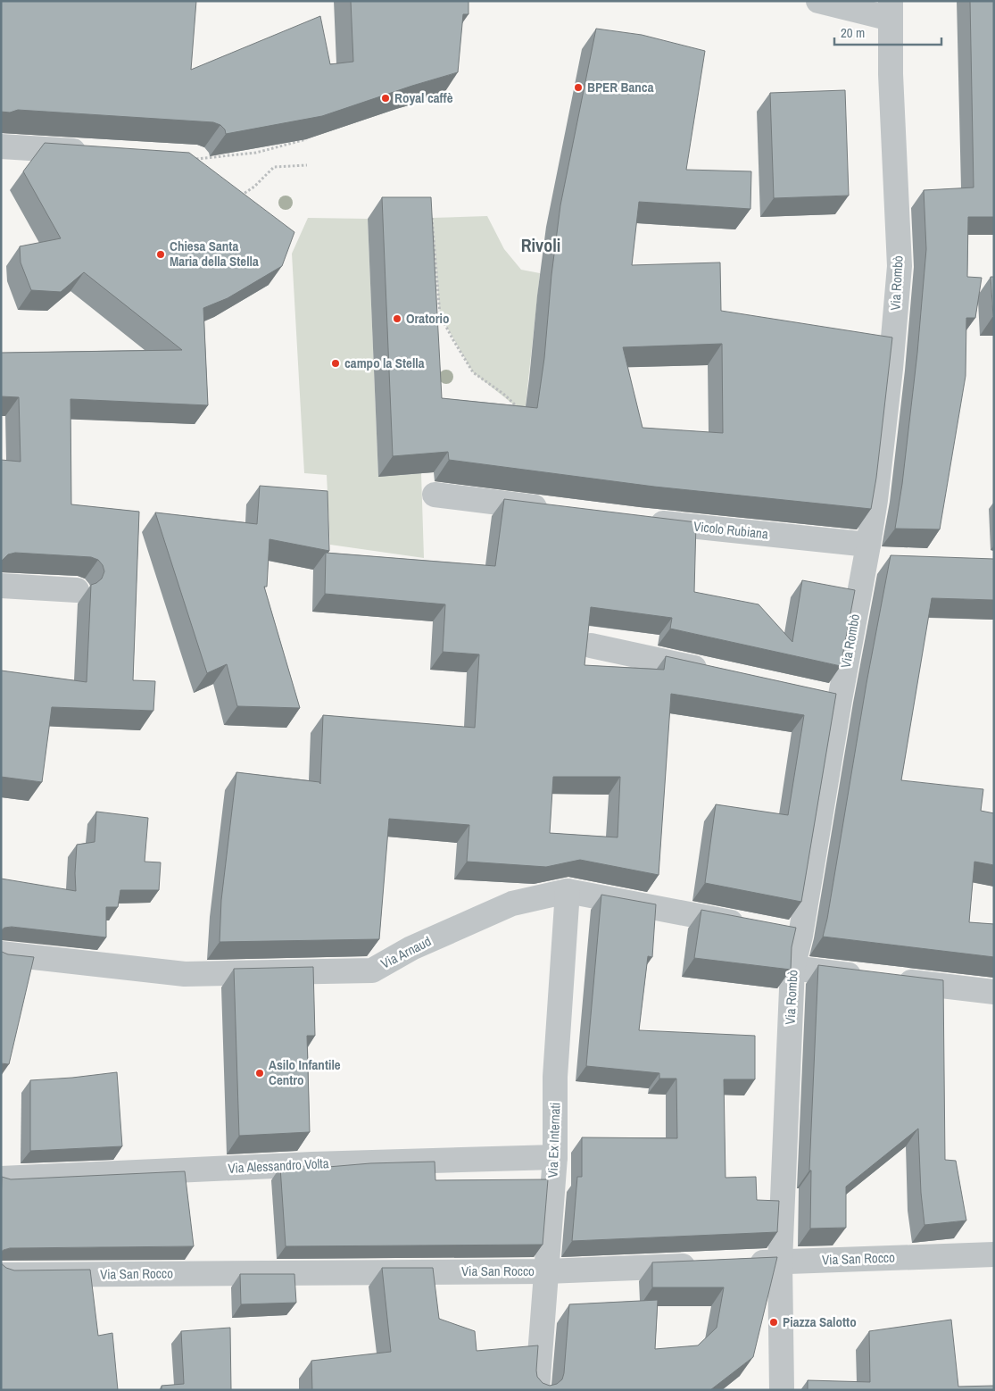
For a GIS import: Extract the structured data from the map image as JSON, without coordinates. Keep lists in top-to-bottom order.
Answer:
{
  "streets": {
    "street": [
      "Via Rombò",
      "Vicolo Rubiana",
      "Via Arnaud",
      "Via Ex Internati",
      "Via Alessandro Volta",
      "Via San Rocco"
    ]
  },
  "crossings": [
    ["Via Rombò", "Vicolo Rubiana"],
    ["Via Rombò", "Via San Rocco"],
    ["Via Arnaud", "Via Ex Internati"],
    ["Via Ex Internati", "Via Alessandro Volta"],
    ["Via Ex Internati", "Via San Rocco"]
  ],
  "districts": ["Rivoli"],
  "places": [
    "BPER Banca",
    "Royal caffè",
    "Chiesa Santa Maria della Stella",
    "Oratorio",
    "campo la Stella",
    "Asilo Infantile Centro",
    "Piazza Salotto"
  ],
  "scale_bar": "20 m"
}
